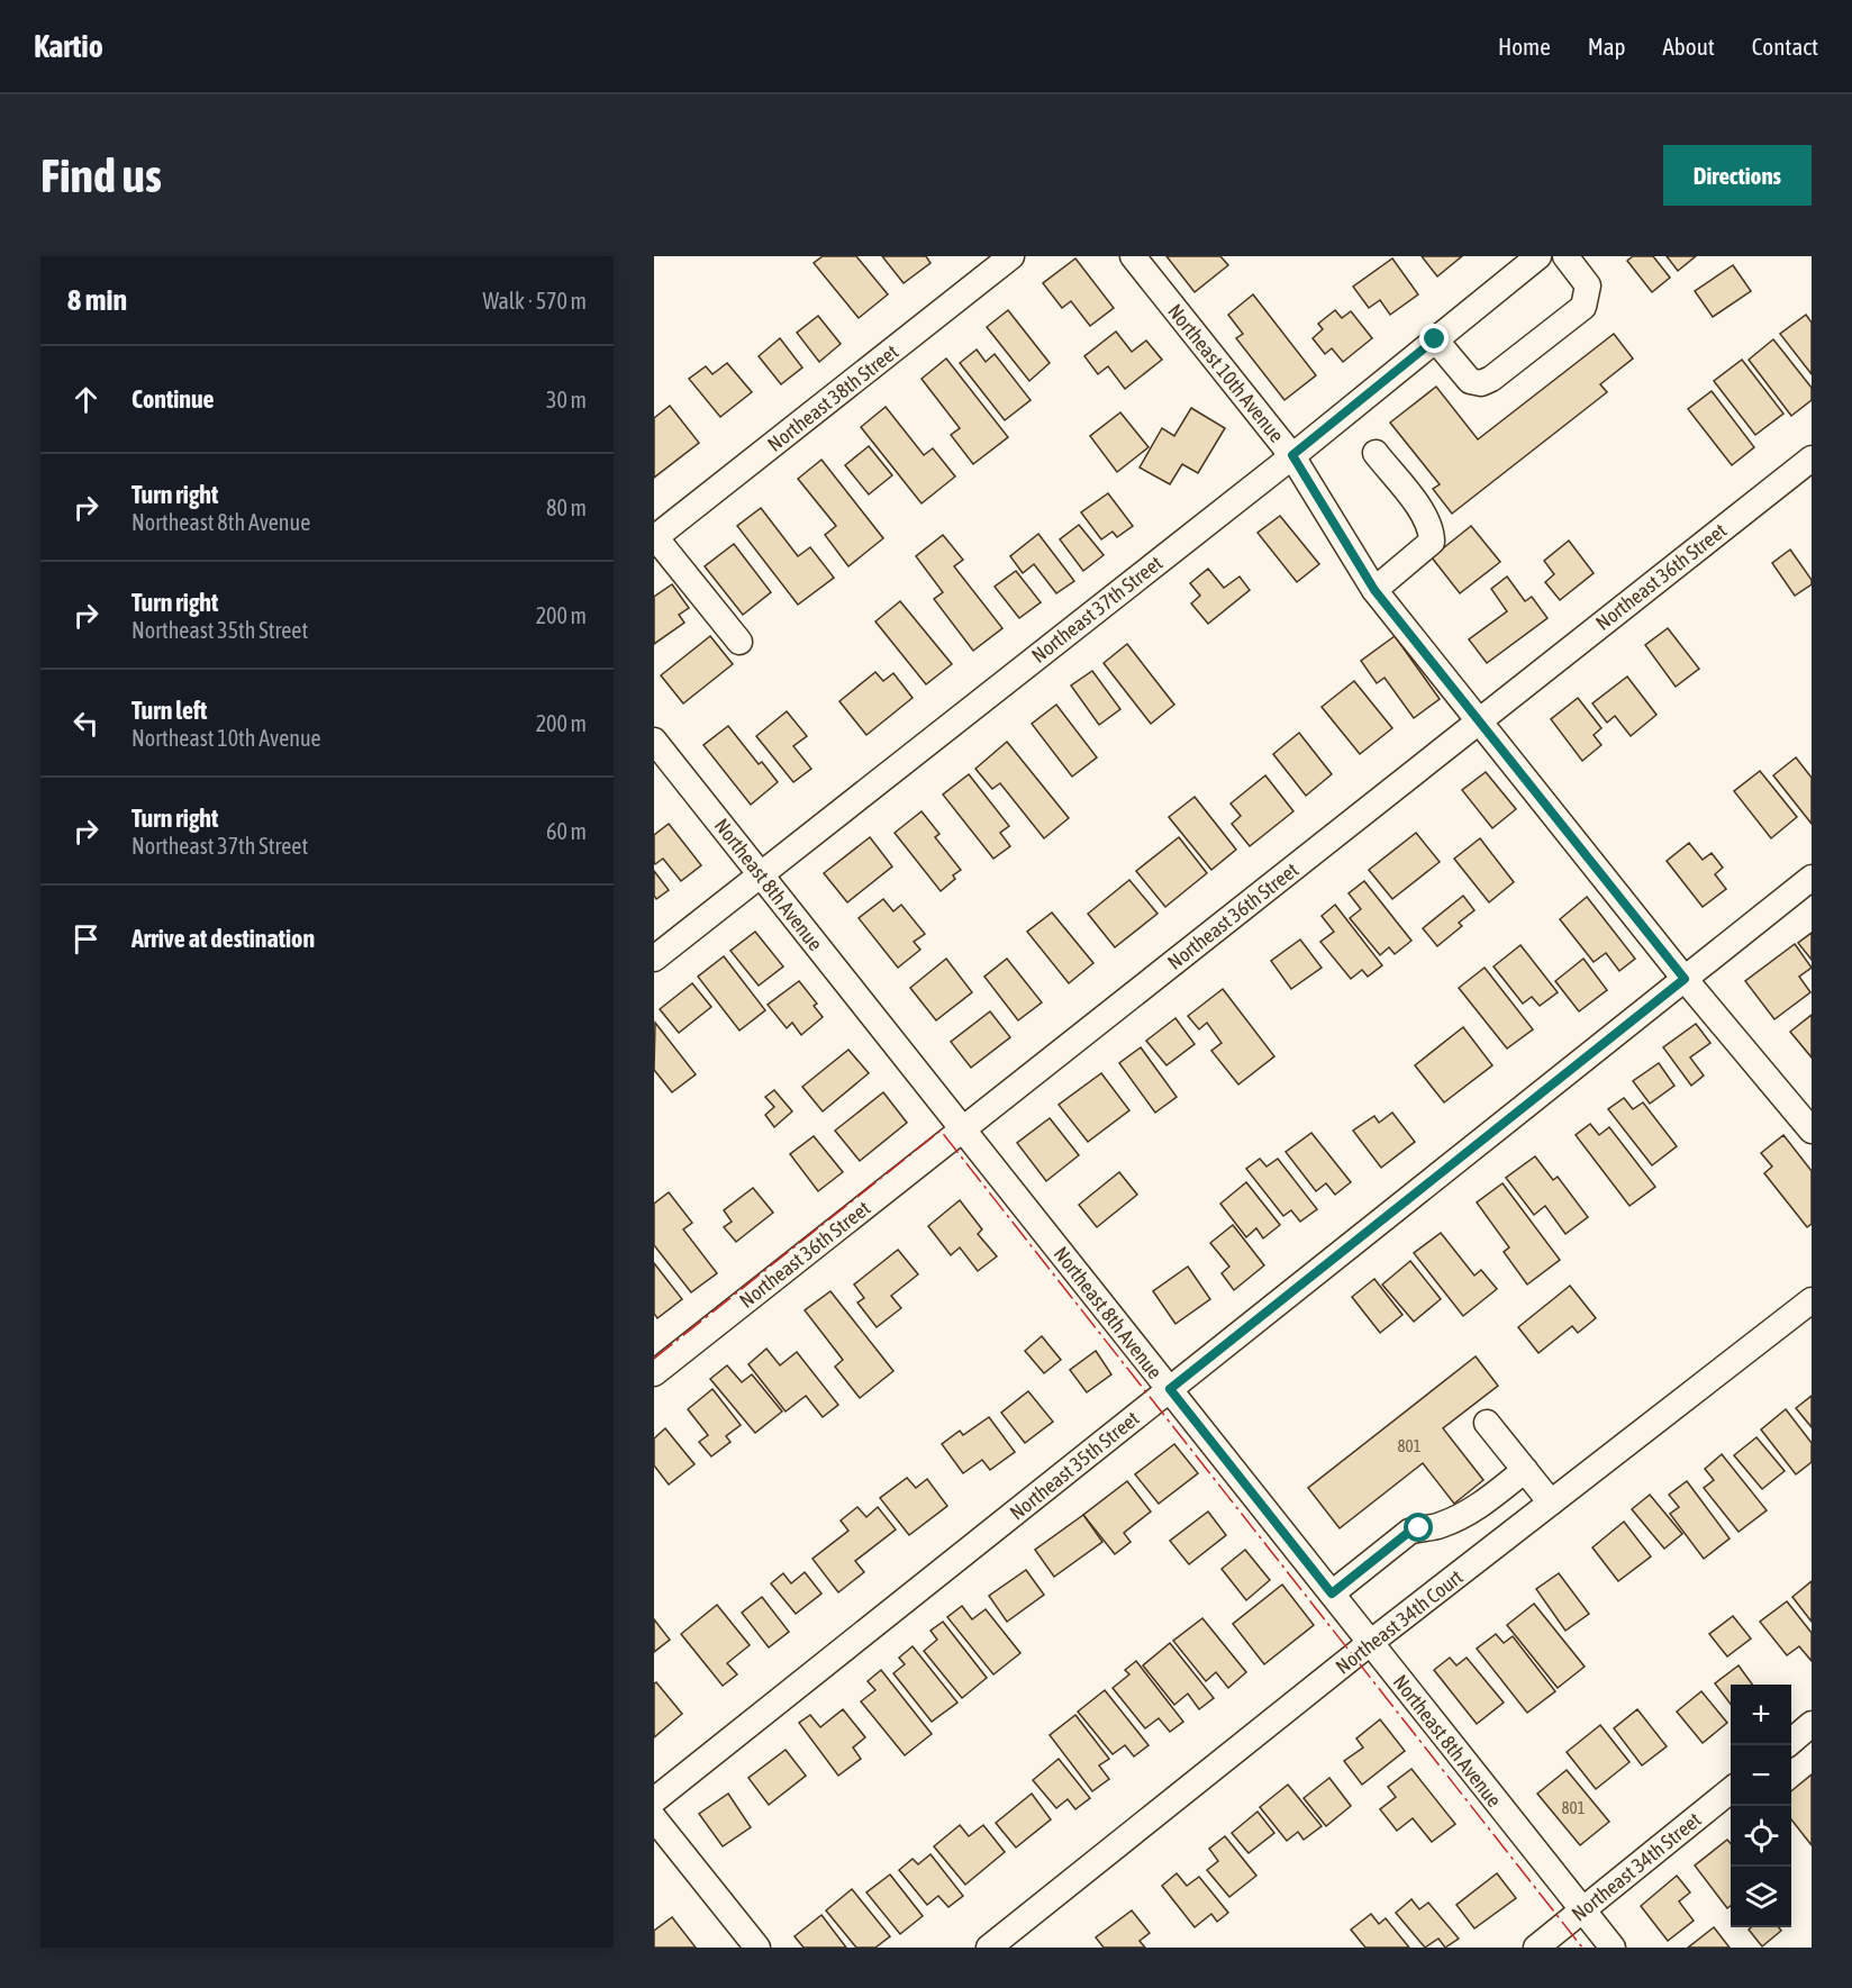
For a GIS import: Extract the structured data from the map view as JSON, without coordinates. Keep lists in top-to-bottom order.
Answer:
{
  "streets": {
    "street": [
      "Northeast 10th Avenue",
      "Northeast 38th Street",
      "Northeast 36th Street",
      "Northeast 37th Street",
      "Northeast 8th Avenue",
      "Northeast 35th Street",
      "Northeast 34th Court",
      "Northeast 34th Street"
    ]
  },
  "crossings": [
    ["Northeast 10th Avenue", "Northeast 36th Street"],
    ["Northeast 10th Avenue", "Northeast 37th Street"],
    ["Northeast 10th Avenue", "Northeast 35th Street"],
    ["Northeast 36th Street", "Northeast 8th Avenue"],
    ["Northeast 37th Street", "Northeast 8th Avenue"],
    ["Northeast 8th Avenue", "Northeast 35th Street"],
    ["Northeast 8th Avenue", "Northeast 34th Court"],
    ["Northeast 8th Avenue", "Northeast 34th Street"]
  ],
  "house_numbers": ["801", "801"],
  "page": {
    "header": "Kartio",
    "nav": [
      "Home",
      "Map",
      "About",
      "Contact"
    ],
    "buttons": "Directions",
    "title": "Find us",
    "heading": ["8 min", "Walk · 570 m"],
    "list": [
      ["Continue", "30 m"],
      ["Turn right", "Northeast 8th Avenue", "80 m"],
      ["Turn right", "Northeast 35th Street", "200 m"],
      ["Turn left", "Northeast 10th Avenue", "200 m"],
      ["Turn right", "Northeast 37th Street", "60 m"],
      "Arrive at destination"
    ],
    "map_buttons": ["+", "−"]
  }
}
